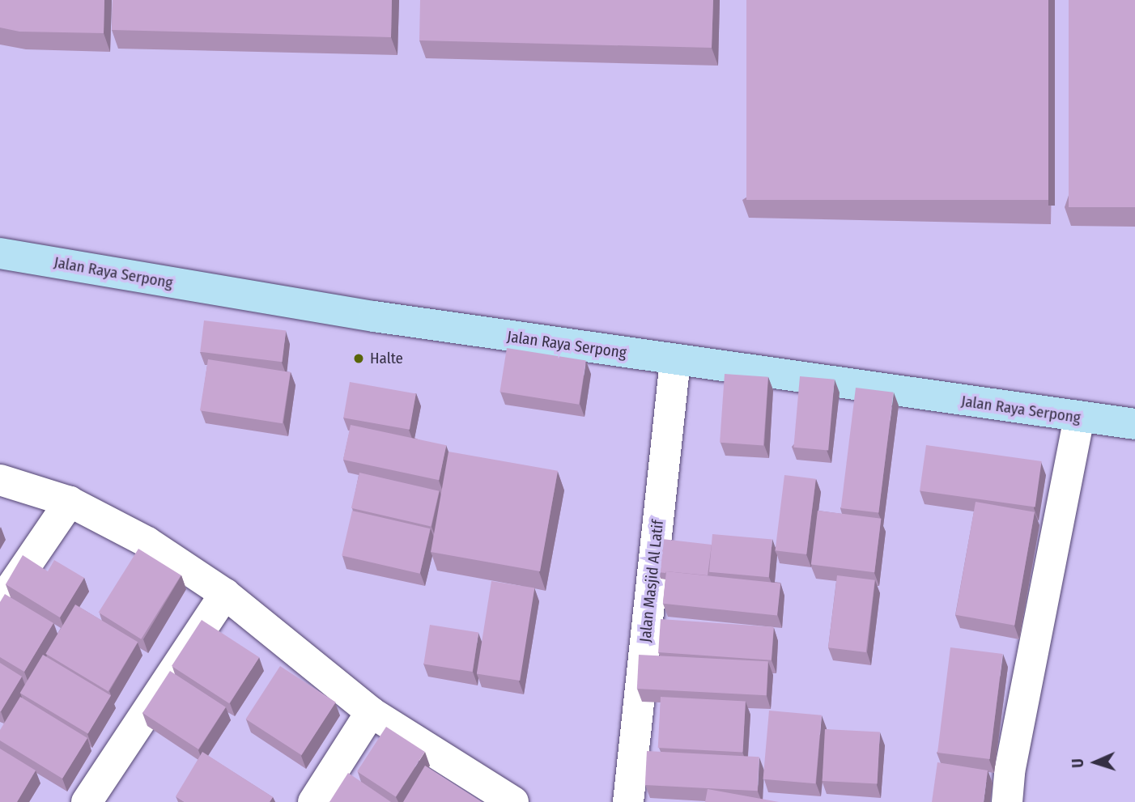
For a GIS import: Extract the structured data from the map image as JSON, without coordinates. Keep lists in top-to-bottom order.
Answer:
{
  "streets": {
    "main road": ["Jalan Raya Serpong"],
    "street": ["Jalan Masjid Al Latif"]
  },
  "crossings": [
    ["Jalan Raya Serpong", "Jalan Masjid Al Latif"]
  ],
  "places": ["Halte"],
  "north": "left"
}
